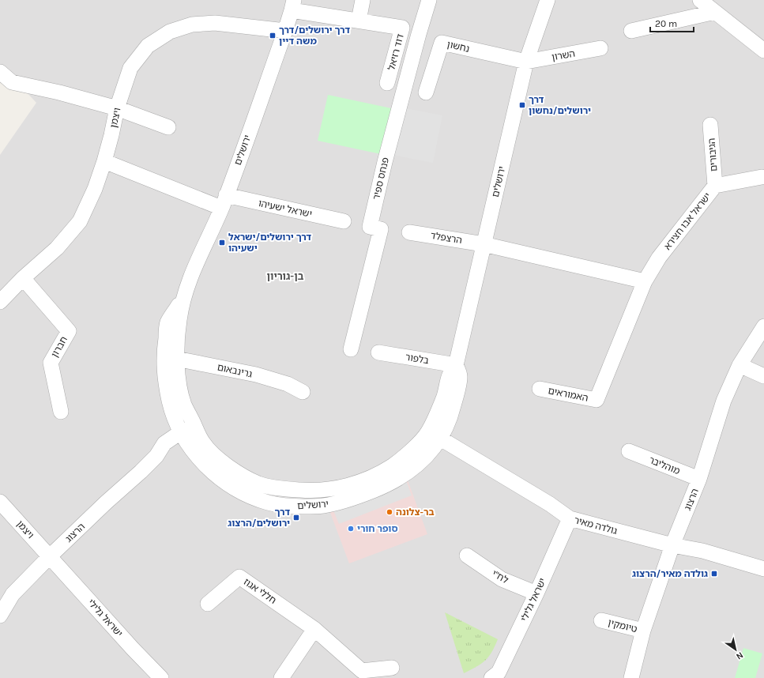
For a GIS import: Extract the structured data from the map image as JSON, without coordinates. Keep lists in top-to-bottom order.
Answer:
{
  "streets": {
    "street": [
      "נחשון",
      "דוד רזיאל",
      "השרון",
      "ויצמן",
      "ירושלים",
      "הגיבורים",
      "פנחס ספיר",
      "ישראל ישעיהו",
      "ישראל אבו חצירא",
      "הרצפלד",
      "חברון",
      "בלפור",
      "גרינבאום",
      "האמוראים",
      "מוהליבר",
      "הרצוג",
      "גולדה מאיר",
      "לח\"י",
      "חללי אגוז",
      "ישראל גלילי",
      "טיומקין"
    ]
  },
  "crossings": [
    ["נחשון", "השרון"],
    ["נחשון", "ירושלים"],
    ["דוד רזיאל", "ירושלים"],
    ["השרון", "ירושלים"],
    ["ויצמן", "ירושלים"],
    ["ויצמן", "ישראל ישעיהו"],
    ["ויצמן", "חברון"],
    ["ויצמן", "הרצוג"],
    ["ויצמן", "ישראל גלילי"],
    ["ירושלים", "ישראל ישעיהו"],
    ["ירושלים", "הרצפלד"],
    ["ירושלים", "בלפור"],
    ["ירושלים", "גרינבאום"],
    ["ירושלים", "הרצוג"],
    ["ירושלים", "גולדה מאיר"],
    ["הגיבורים", "ישראל אבו חצירא"],
    ["ישראל אבו חצירא", "האמוראים"],
    ["מוהליבר", "הרצוג"],
    ["הרצוג", "גולדה מאיר"],
    ["הרצוג", "ישראל גלילי"],
    ["הרצוג", "טיומקין"],
    ["גולדה מאיר", "ישראל גלילי"],
    ["לח\"י", "ישראל גלילי"]
  ],
  "districts": ["בן-גוריון"],
  "places": {
    "transit": [
      "דרך ירושלים/דרך משה דיין",
      "דרך ירושלים/נחשון",
      "דרך ירושלים/ישראל ישעיהו",
      "דרך ירושלים/הרצוג",
      "גולדה מאיר/הרצוג"
    ],
    "other": ["בר-צלונה", "סופר חורי"]
  },
  "scale_bar": "20 m",
  "north": "bottom right"
}
